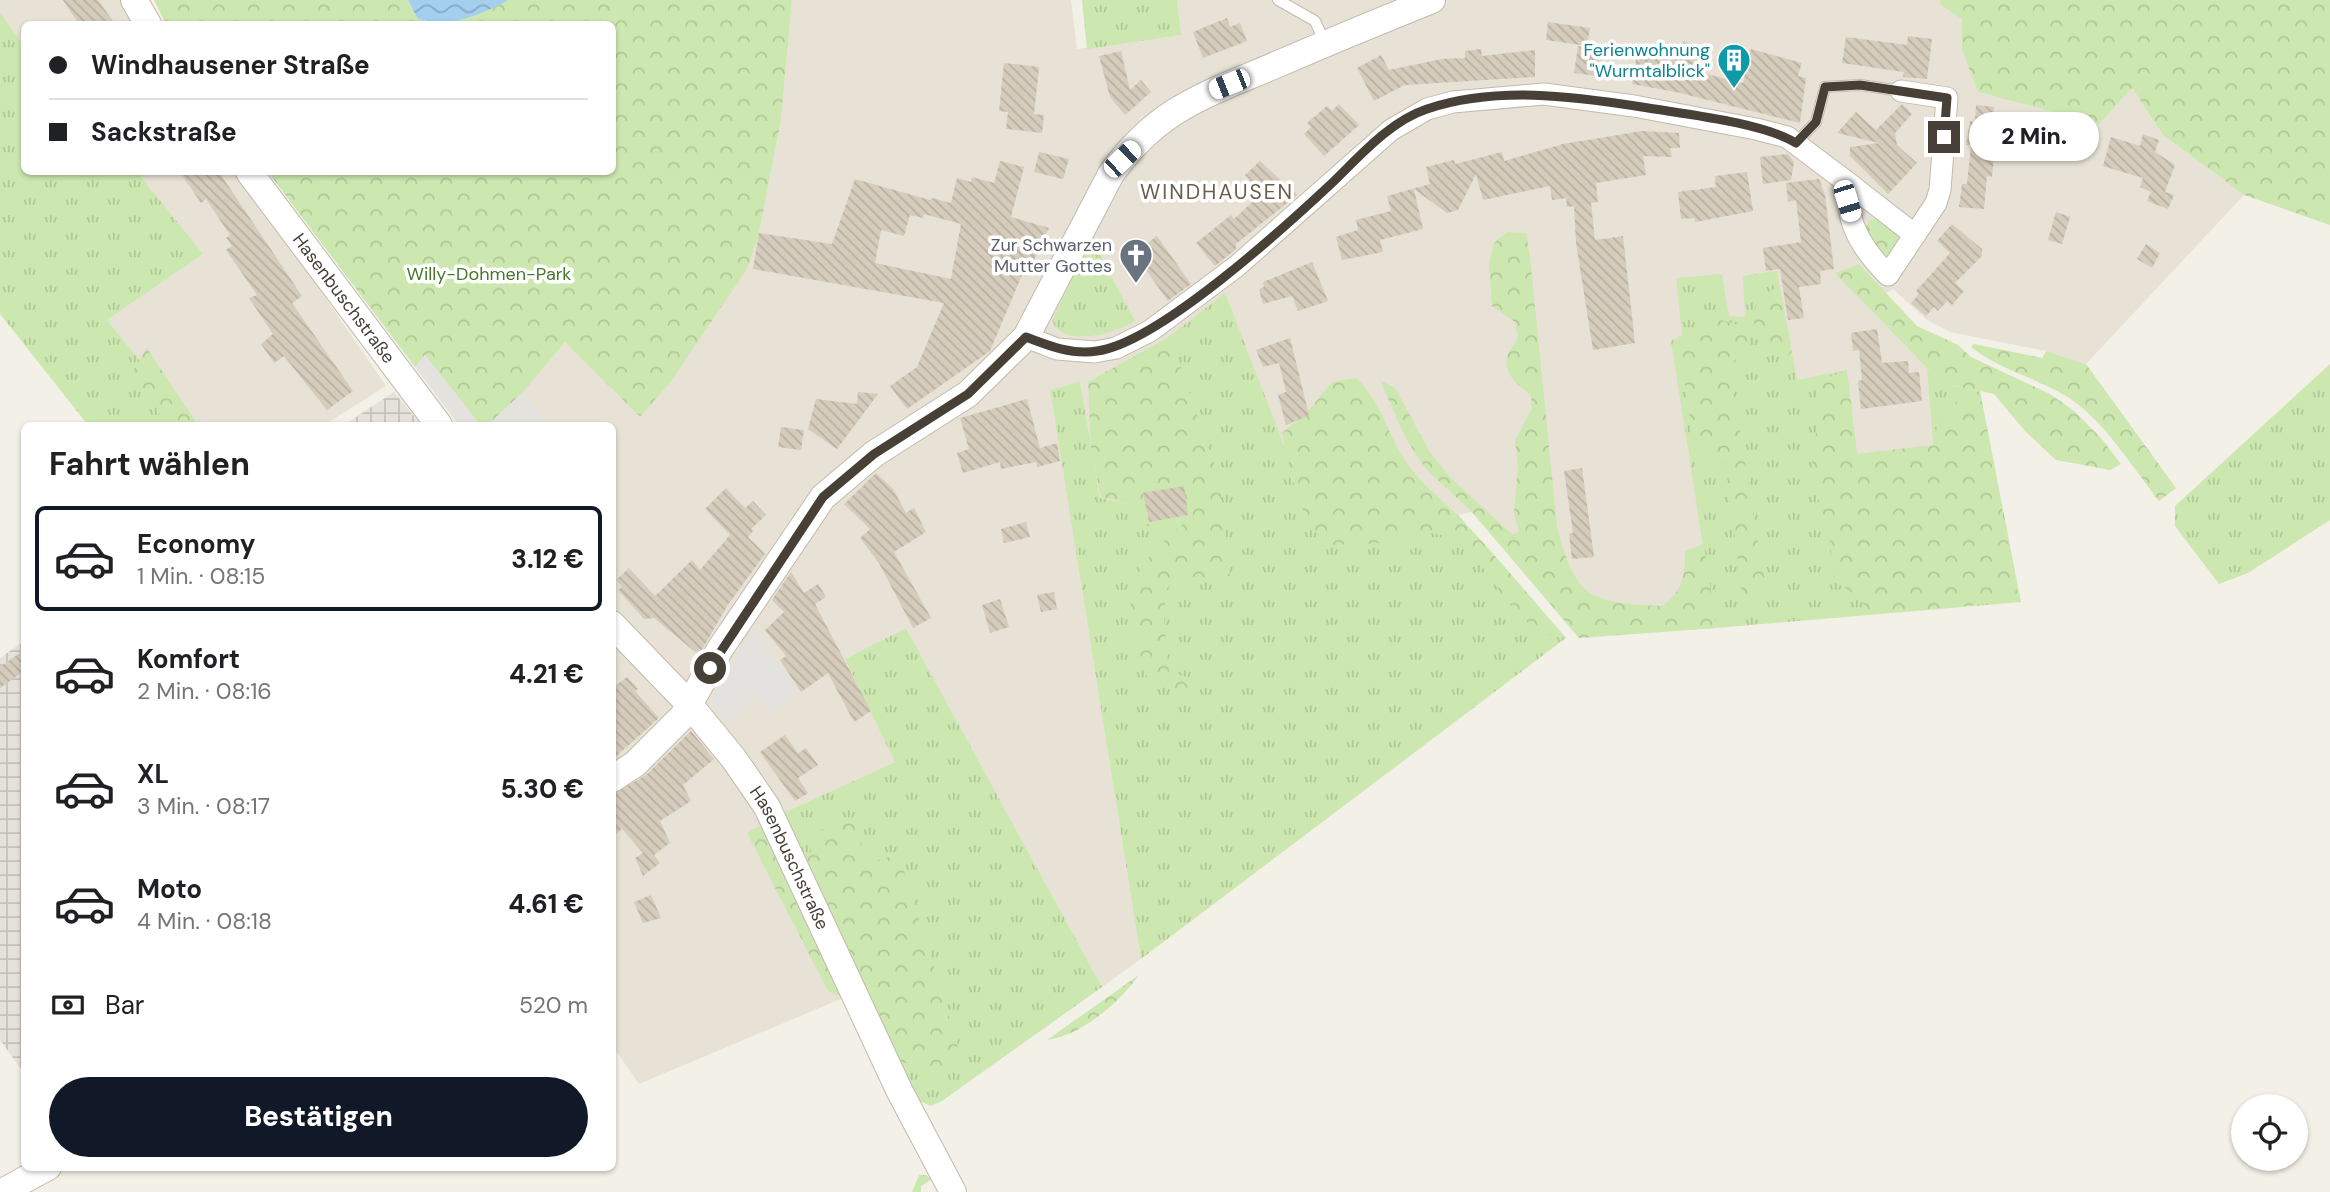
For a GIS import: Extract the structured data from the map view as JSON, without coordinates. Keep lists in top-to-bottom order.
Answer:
{
  "streets": {
    "street": ["Hasenbuschstraße"]
  },
  "districts": ["WINDHAUSEN"],
  "parks": ["Willy-Dohmen-Park"],
  "places": {
    "building": ["Ferienwohnung \"Wurmtalblick\""],
    "church": ["Zur Schwarzen Mutter Gottes"]
  },
  "page": {
    "banner": ["Windhausener Straße", "Sackstraße"],
    "bubble": "2 Min.",
    "heading": "Fahrt wählen",
    "list": [
      {
        "name": "Economy",
        "note": "1 Min. · 08:15",
        "value": "3.12 €"
      },
      {
        "name": "Komfort",
        "note": "2 Min. · 08:16",
        "value": "4.21 €"
      },
      {
        "name": "XL",
        "note": "3 Min. · 08:17",
        "value": "5.30 €"
      },
      {
        "name": "Moto",
        "note": "4 Min. · 08:18",
        "value": "4.61 €"
      }
    ],
    "pay": ["Bar", "520 m"],
    "buttons": "Bestätigen"
  }
}
